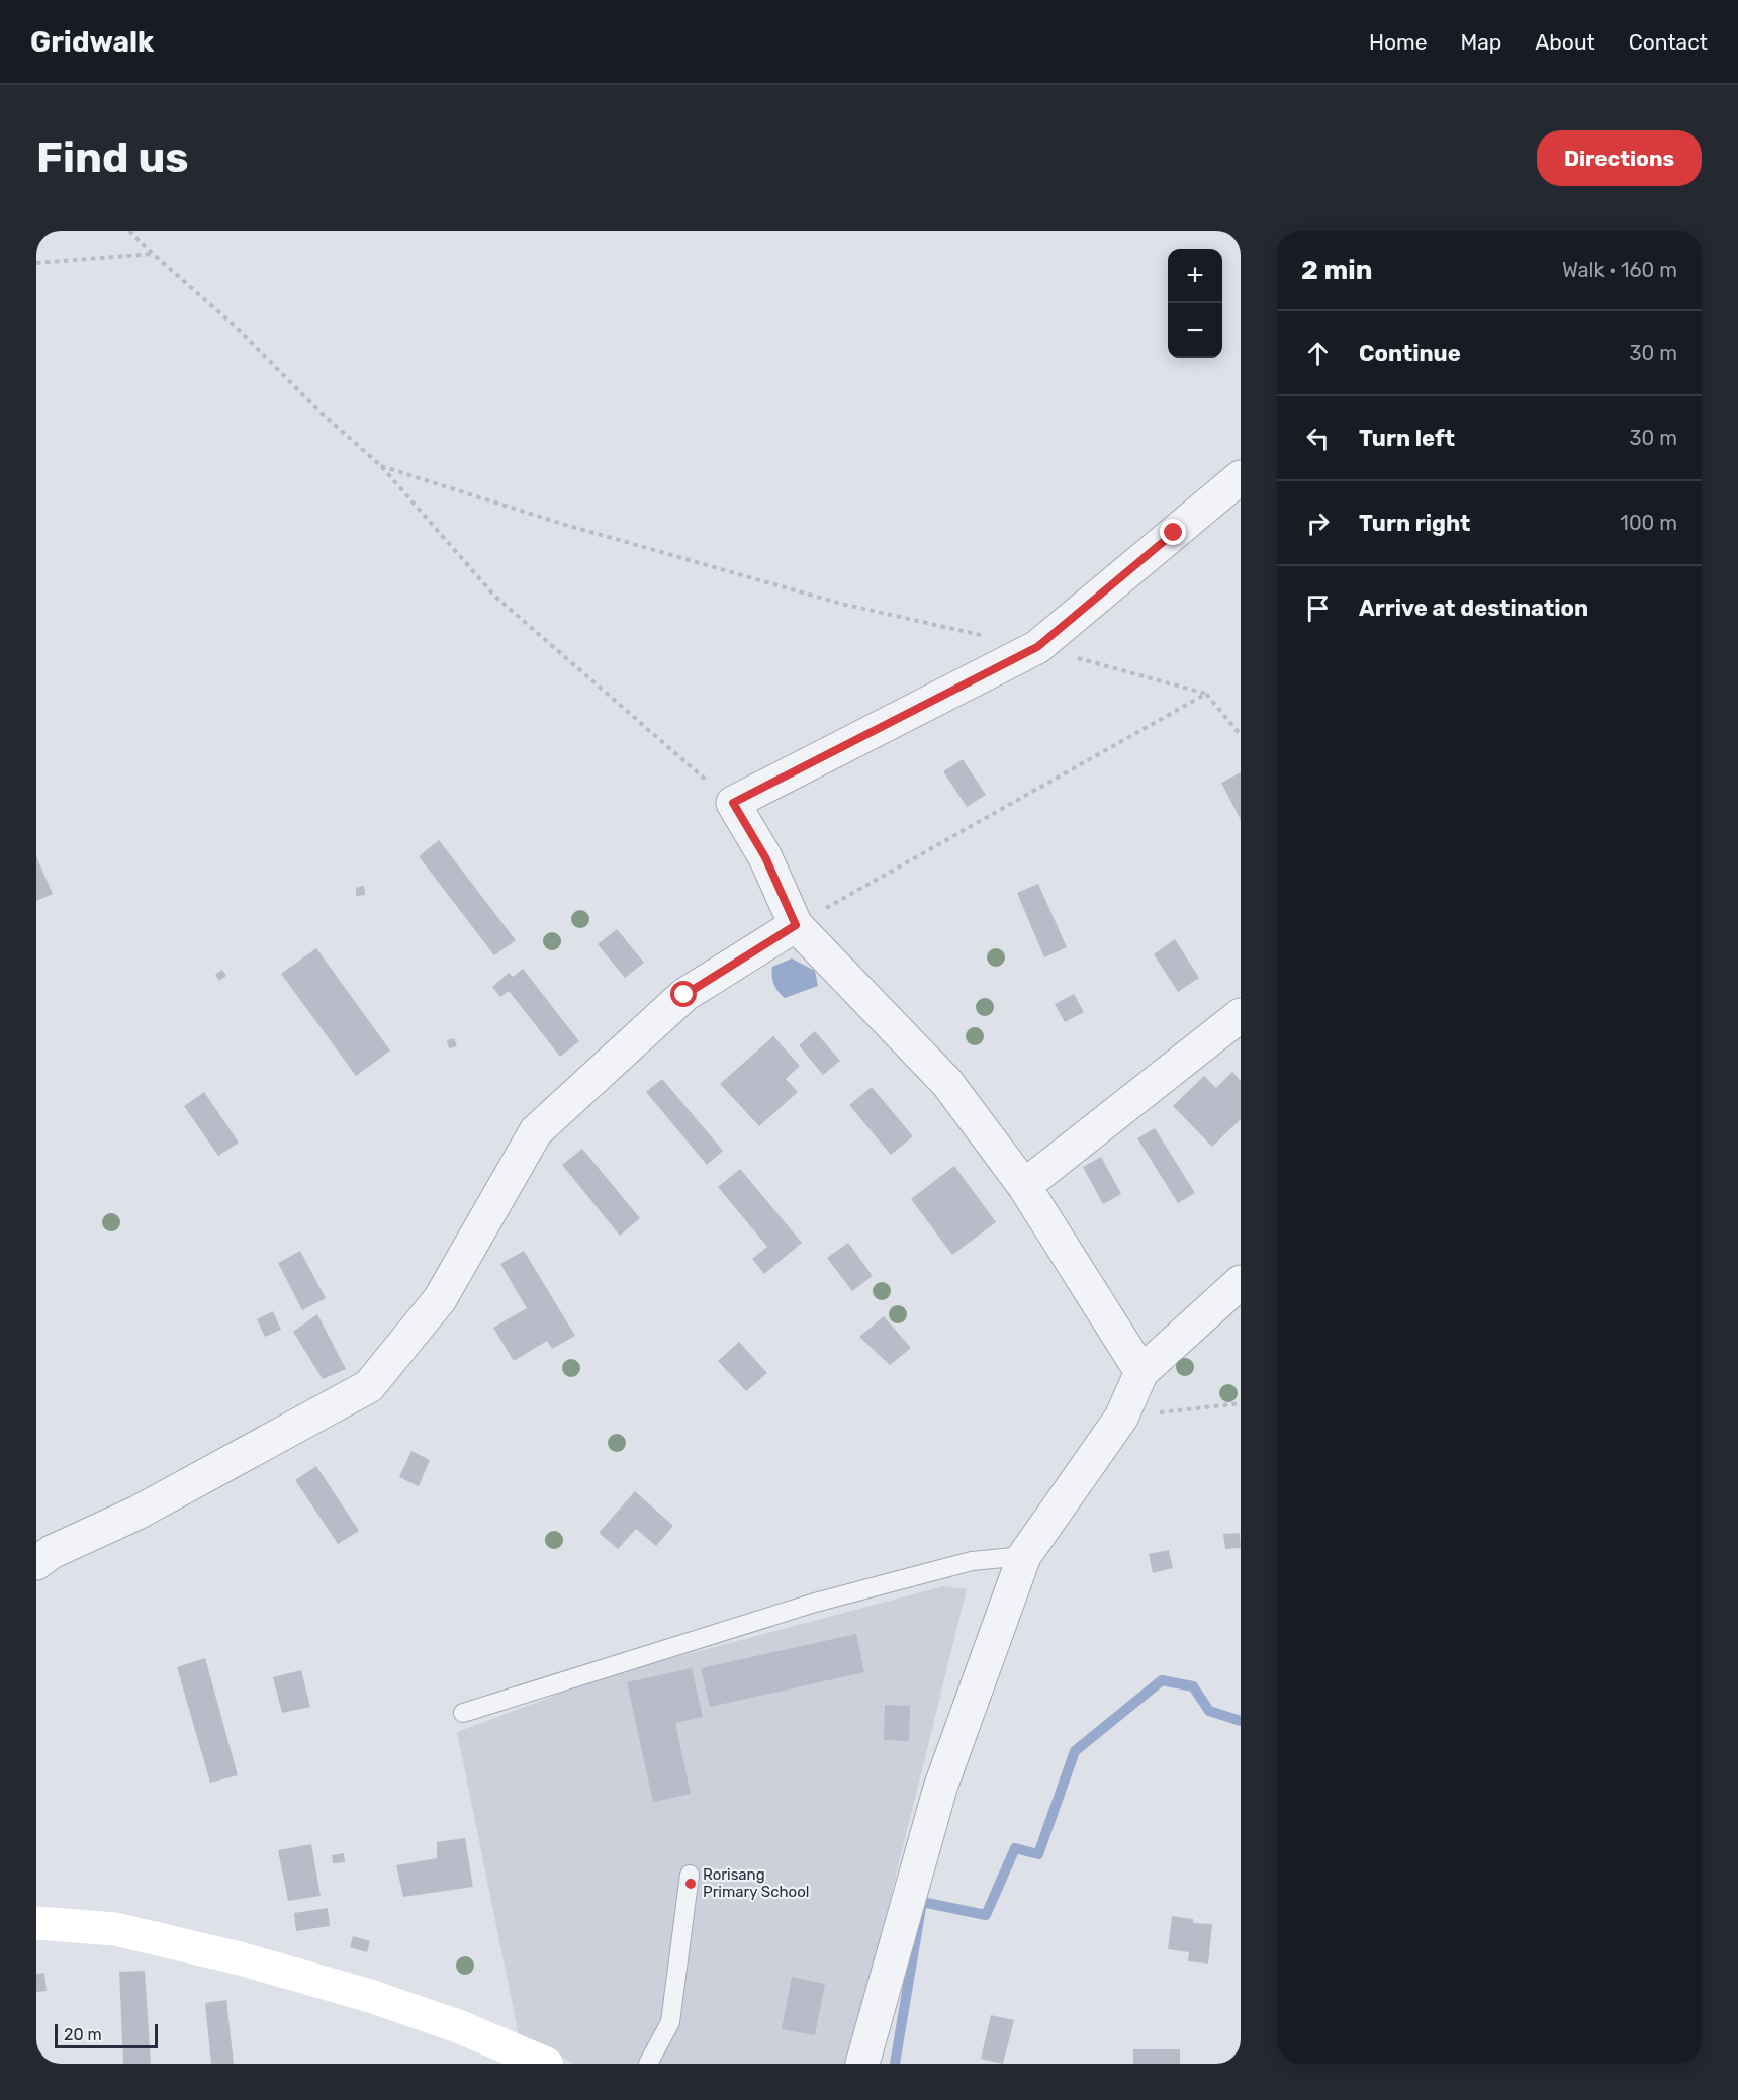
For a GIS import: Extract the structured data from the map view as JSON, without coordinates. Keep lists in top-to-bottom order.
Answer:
{
  "places": ["Rorisang Primary School"],
  "scale_bar": "20 m",
  "page": {
    "header": "Gridwalk",
    "nav": [
      "Home",
      "Map",
      "About",
      "Contact"
    ],
    "buttons": "Directions",
    "title": "Find us",
    "heading": ["2 min", "Walk · 160 m"],
    "map_buttons": ["+", "−"],
    "list": [
      ["Continue", "30 m"],
      ["Turn left", "30 m"],
      ["Turn right", "100 m"],
      "Arrive at destination"
    ],
    "scale": "20 m"
  }
}
